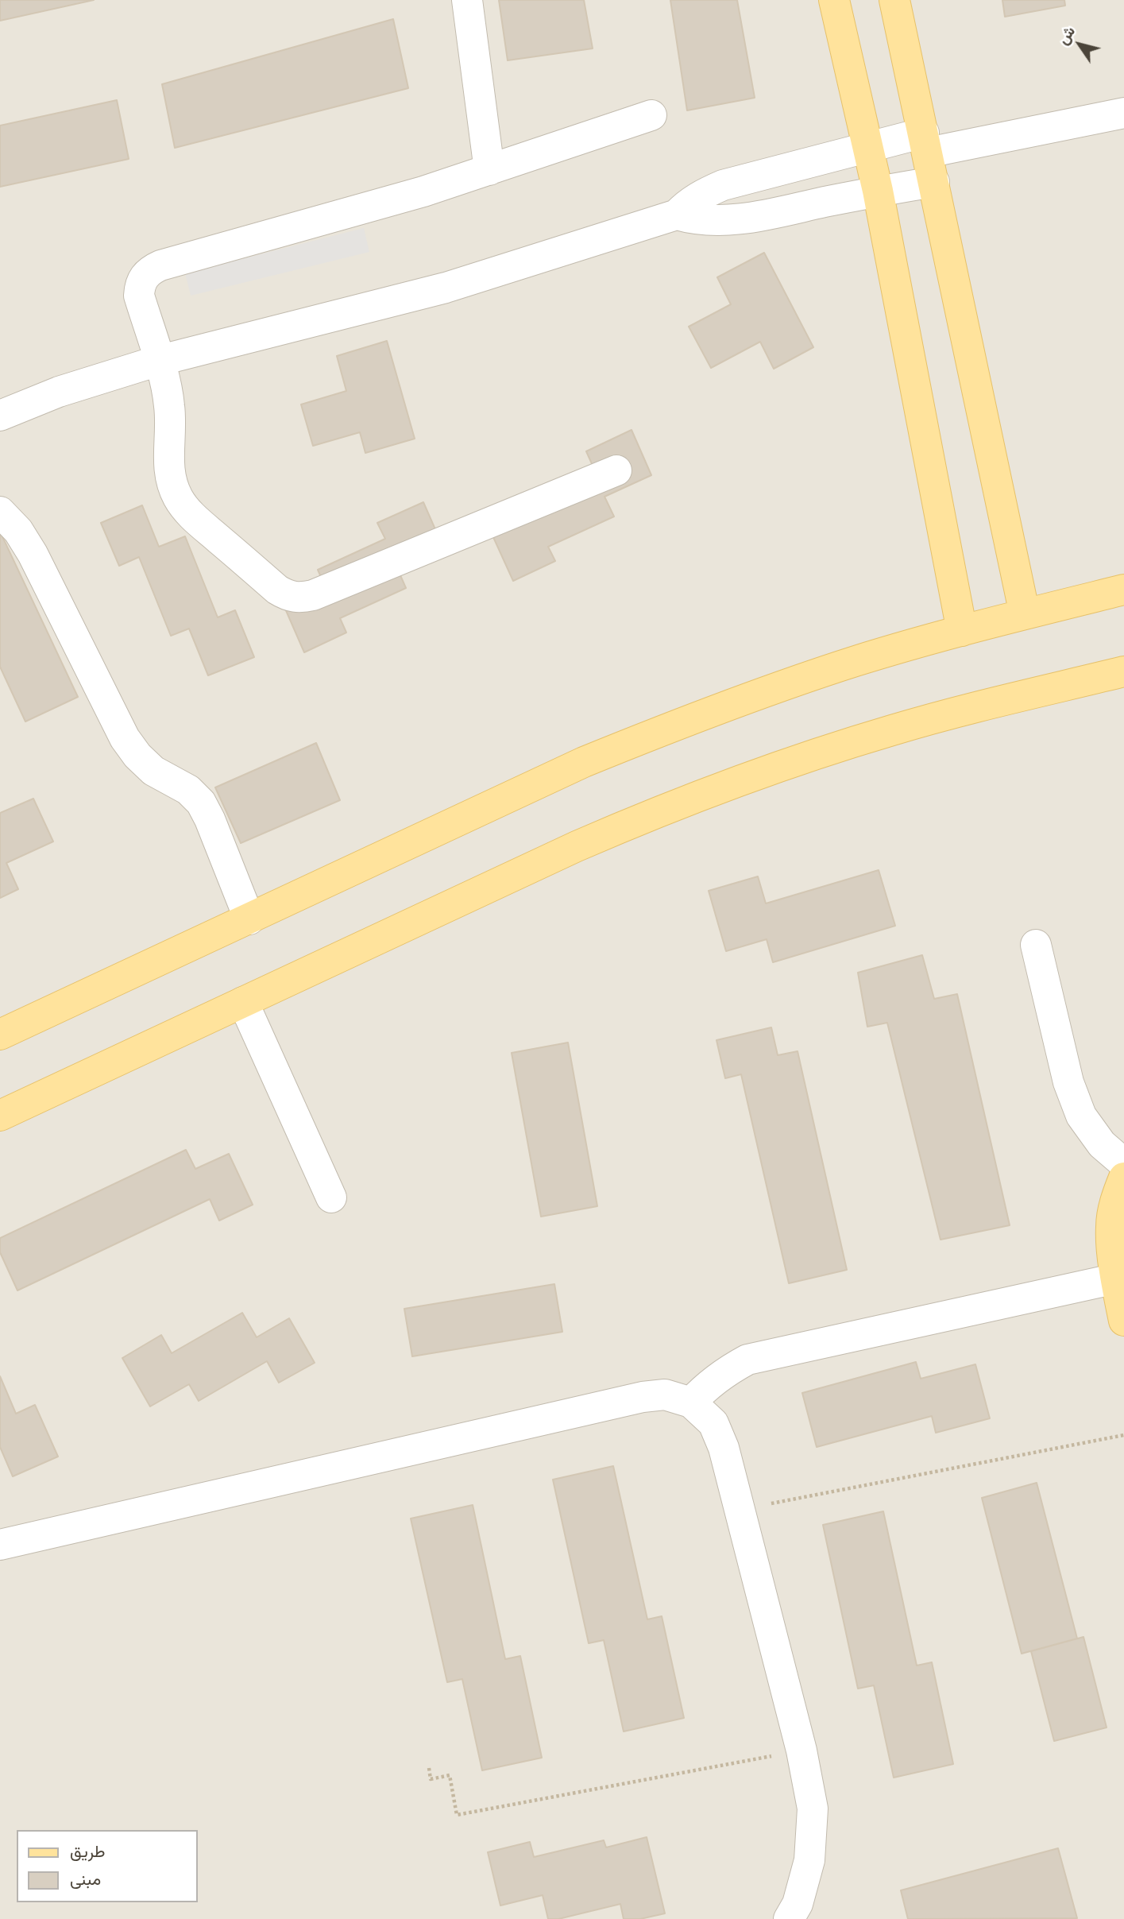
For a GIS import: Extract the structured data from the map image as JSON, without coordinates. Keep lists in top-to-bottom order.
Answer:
{
  "legend": ["طريق", "مبنى"],
  "north": "top left"
}
